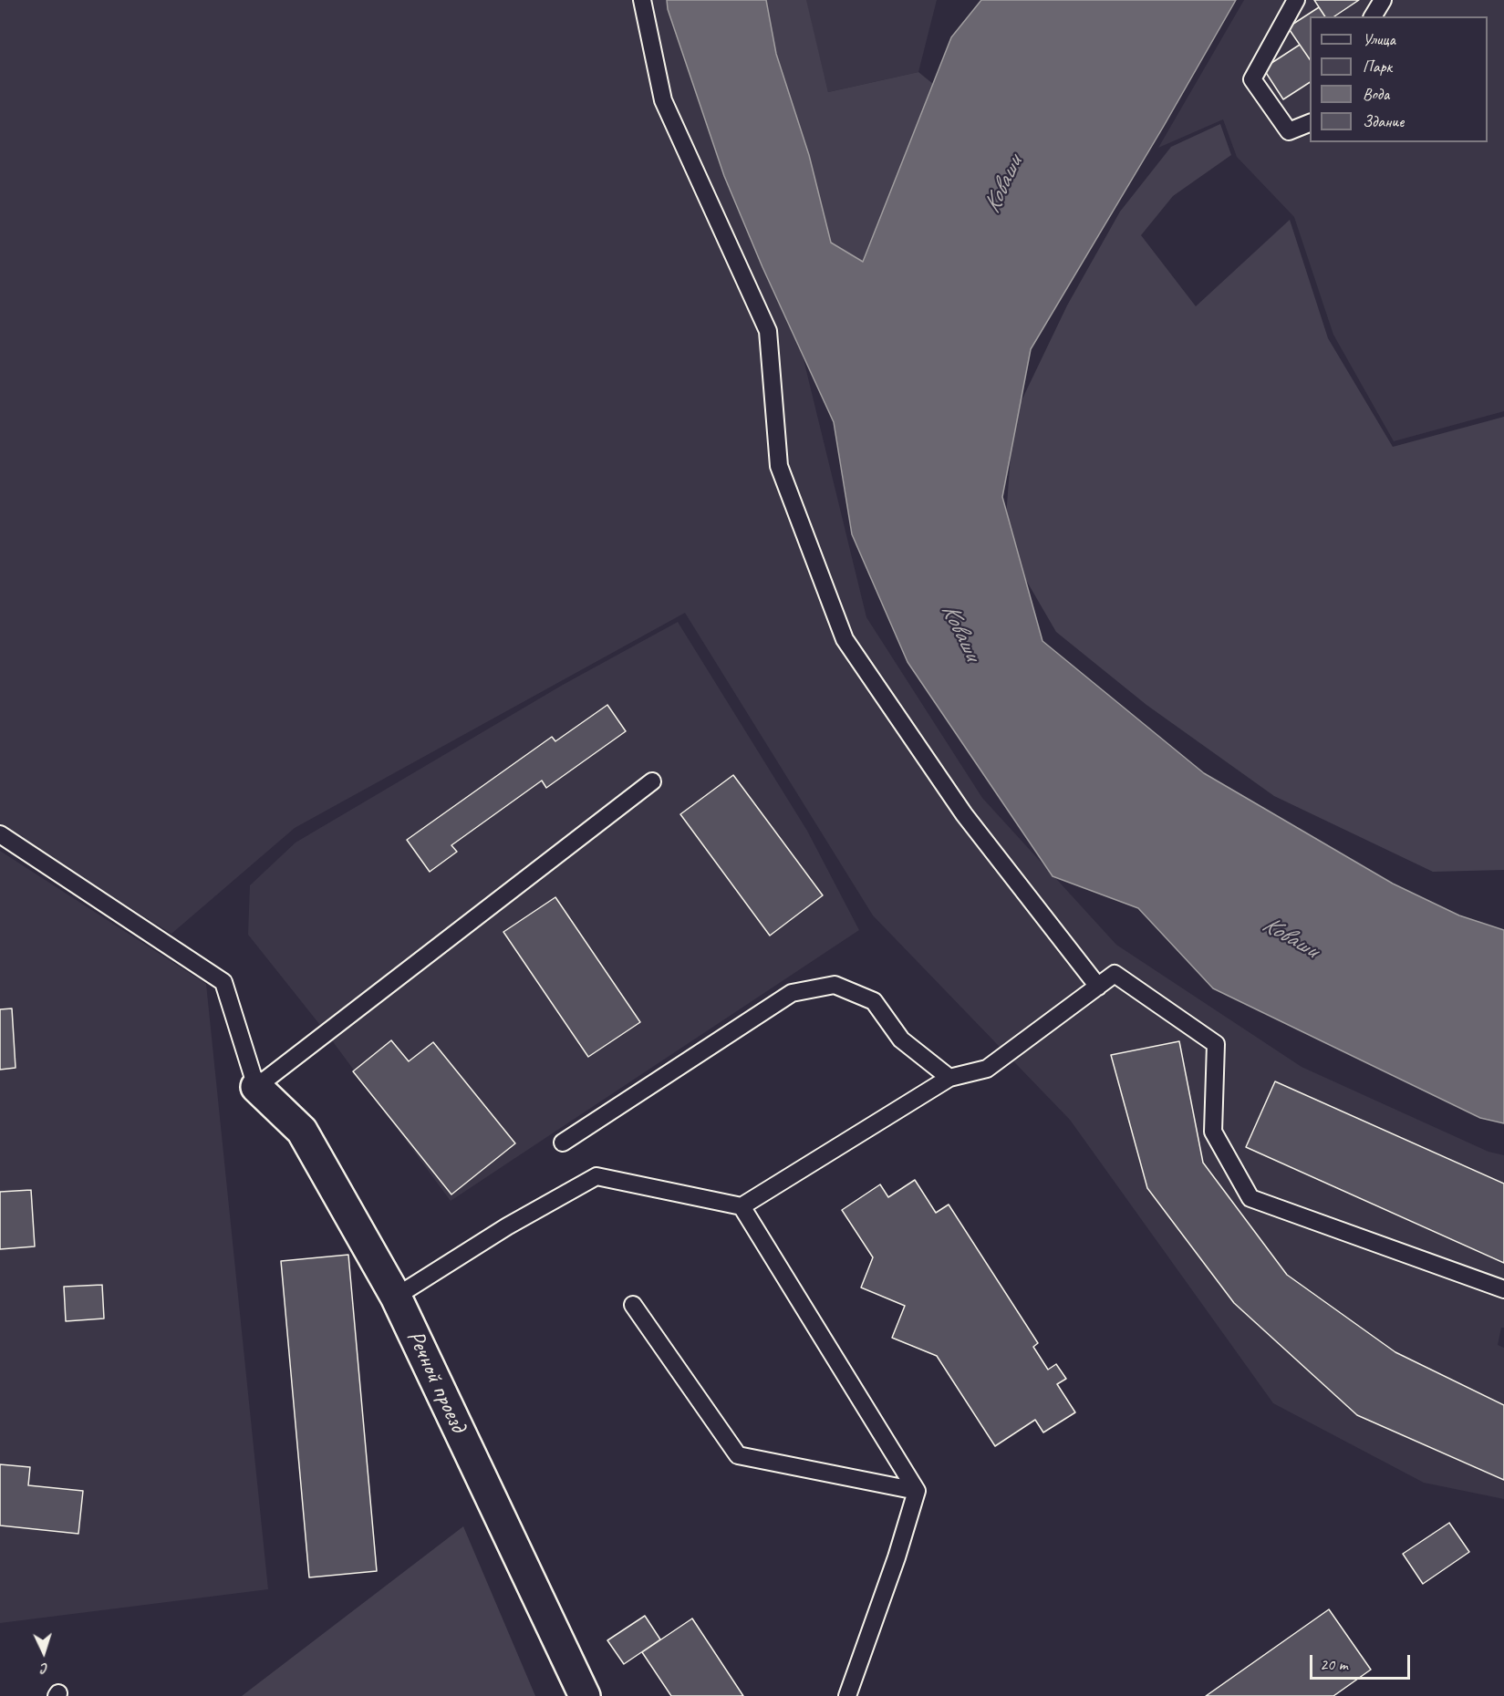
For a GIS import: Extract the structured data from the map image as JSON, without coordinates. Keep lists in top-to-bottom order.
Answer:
{
  "streets": {
    "street": ["Речной проезд"]
  },
  "water": ["Коваши"],
  "legend": [
    "Улица",
    "Парк",
    "Вода",
    "Здание"
  ],
  "scale_bar": "20 m",
  "north": "bottom"
}
